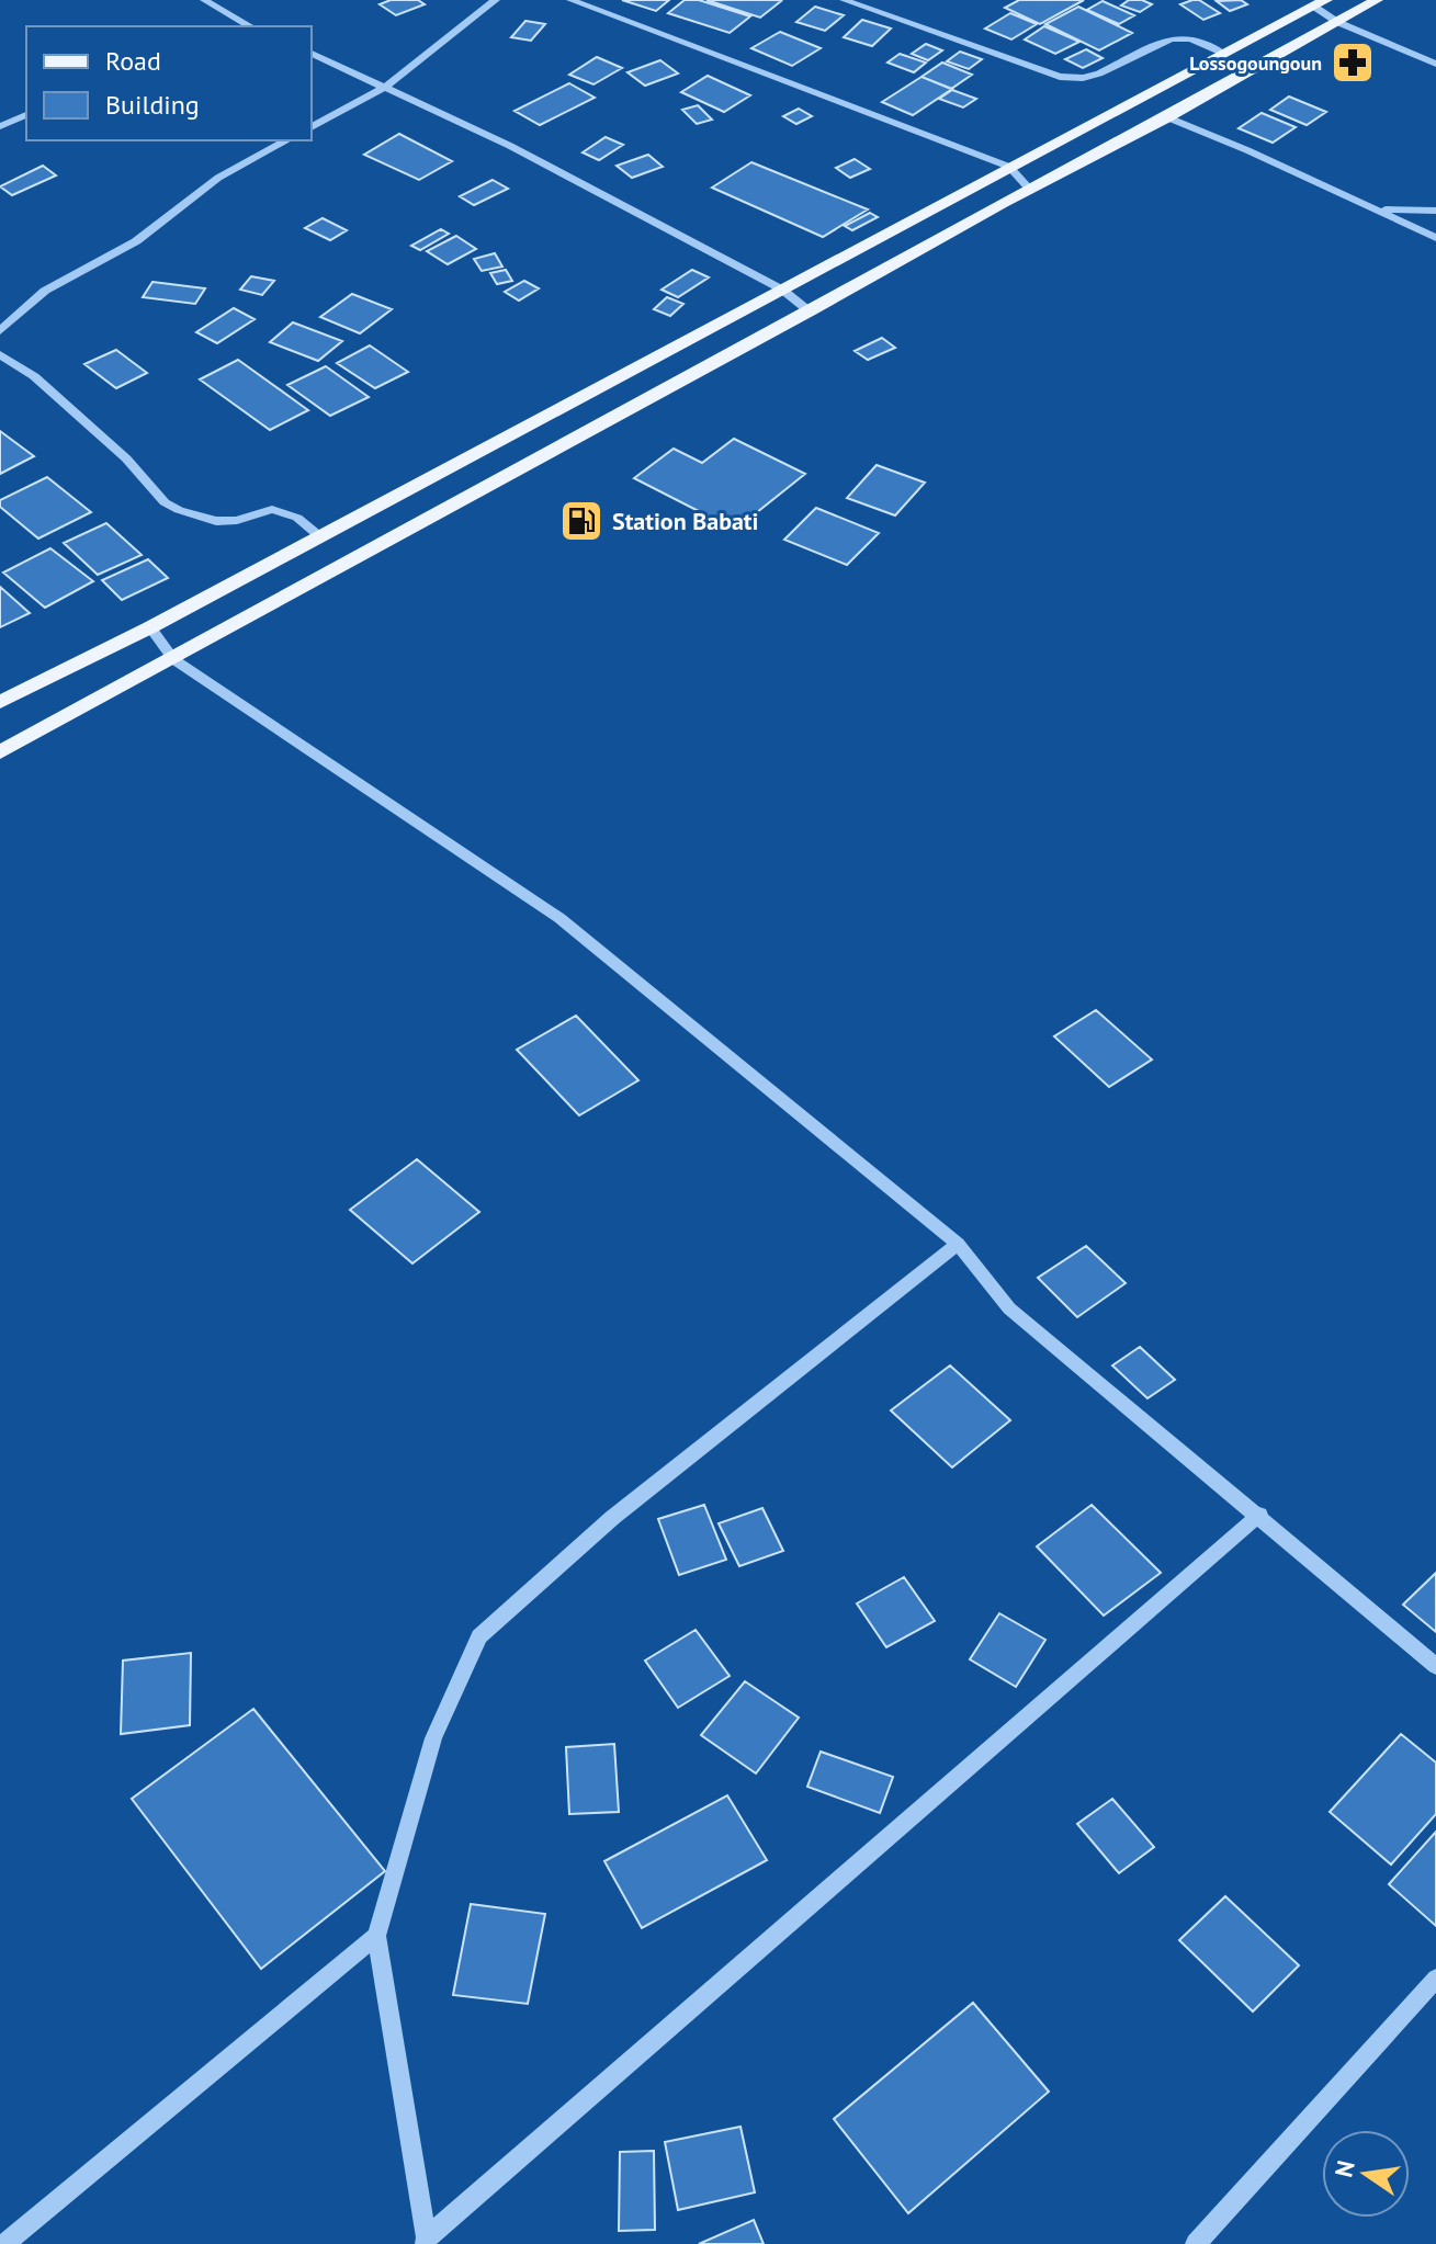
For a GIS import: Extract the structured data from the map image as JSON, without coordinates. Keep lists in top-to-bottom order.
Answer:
{
  "places": {
    "pharmacy": ["Lossogoungoun"],
    "fuel station": ["Station Babati"]
  },
  "legend": ["Road", "Building"],
  "north": "left"
}
